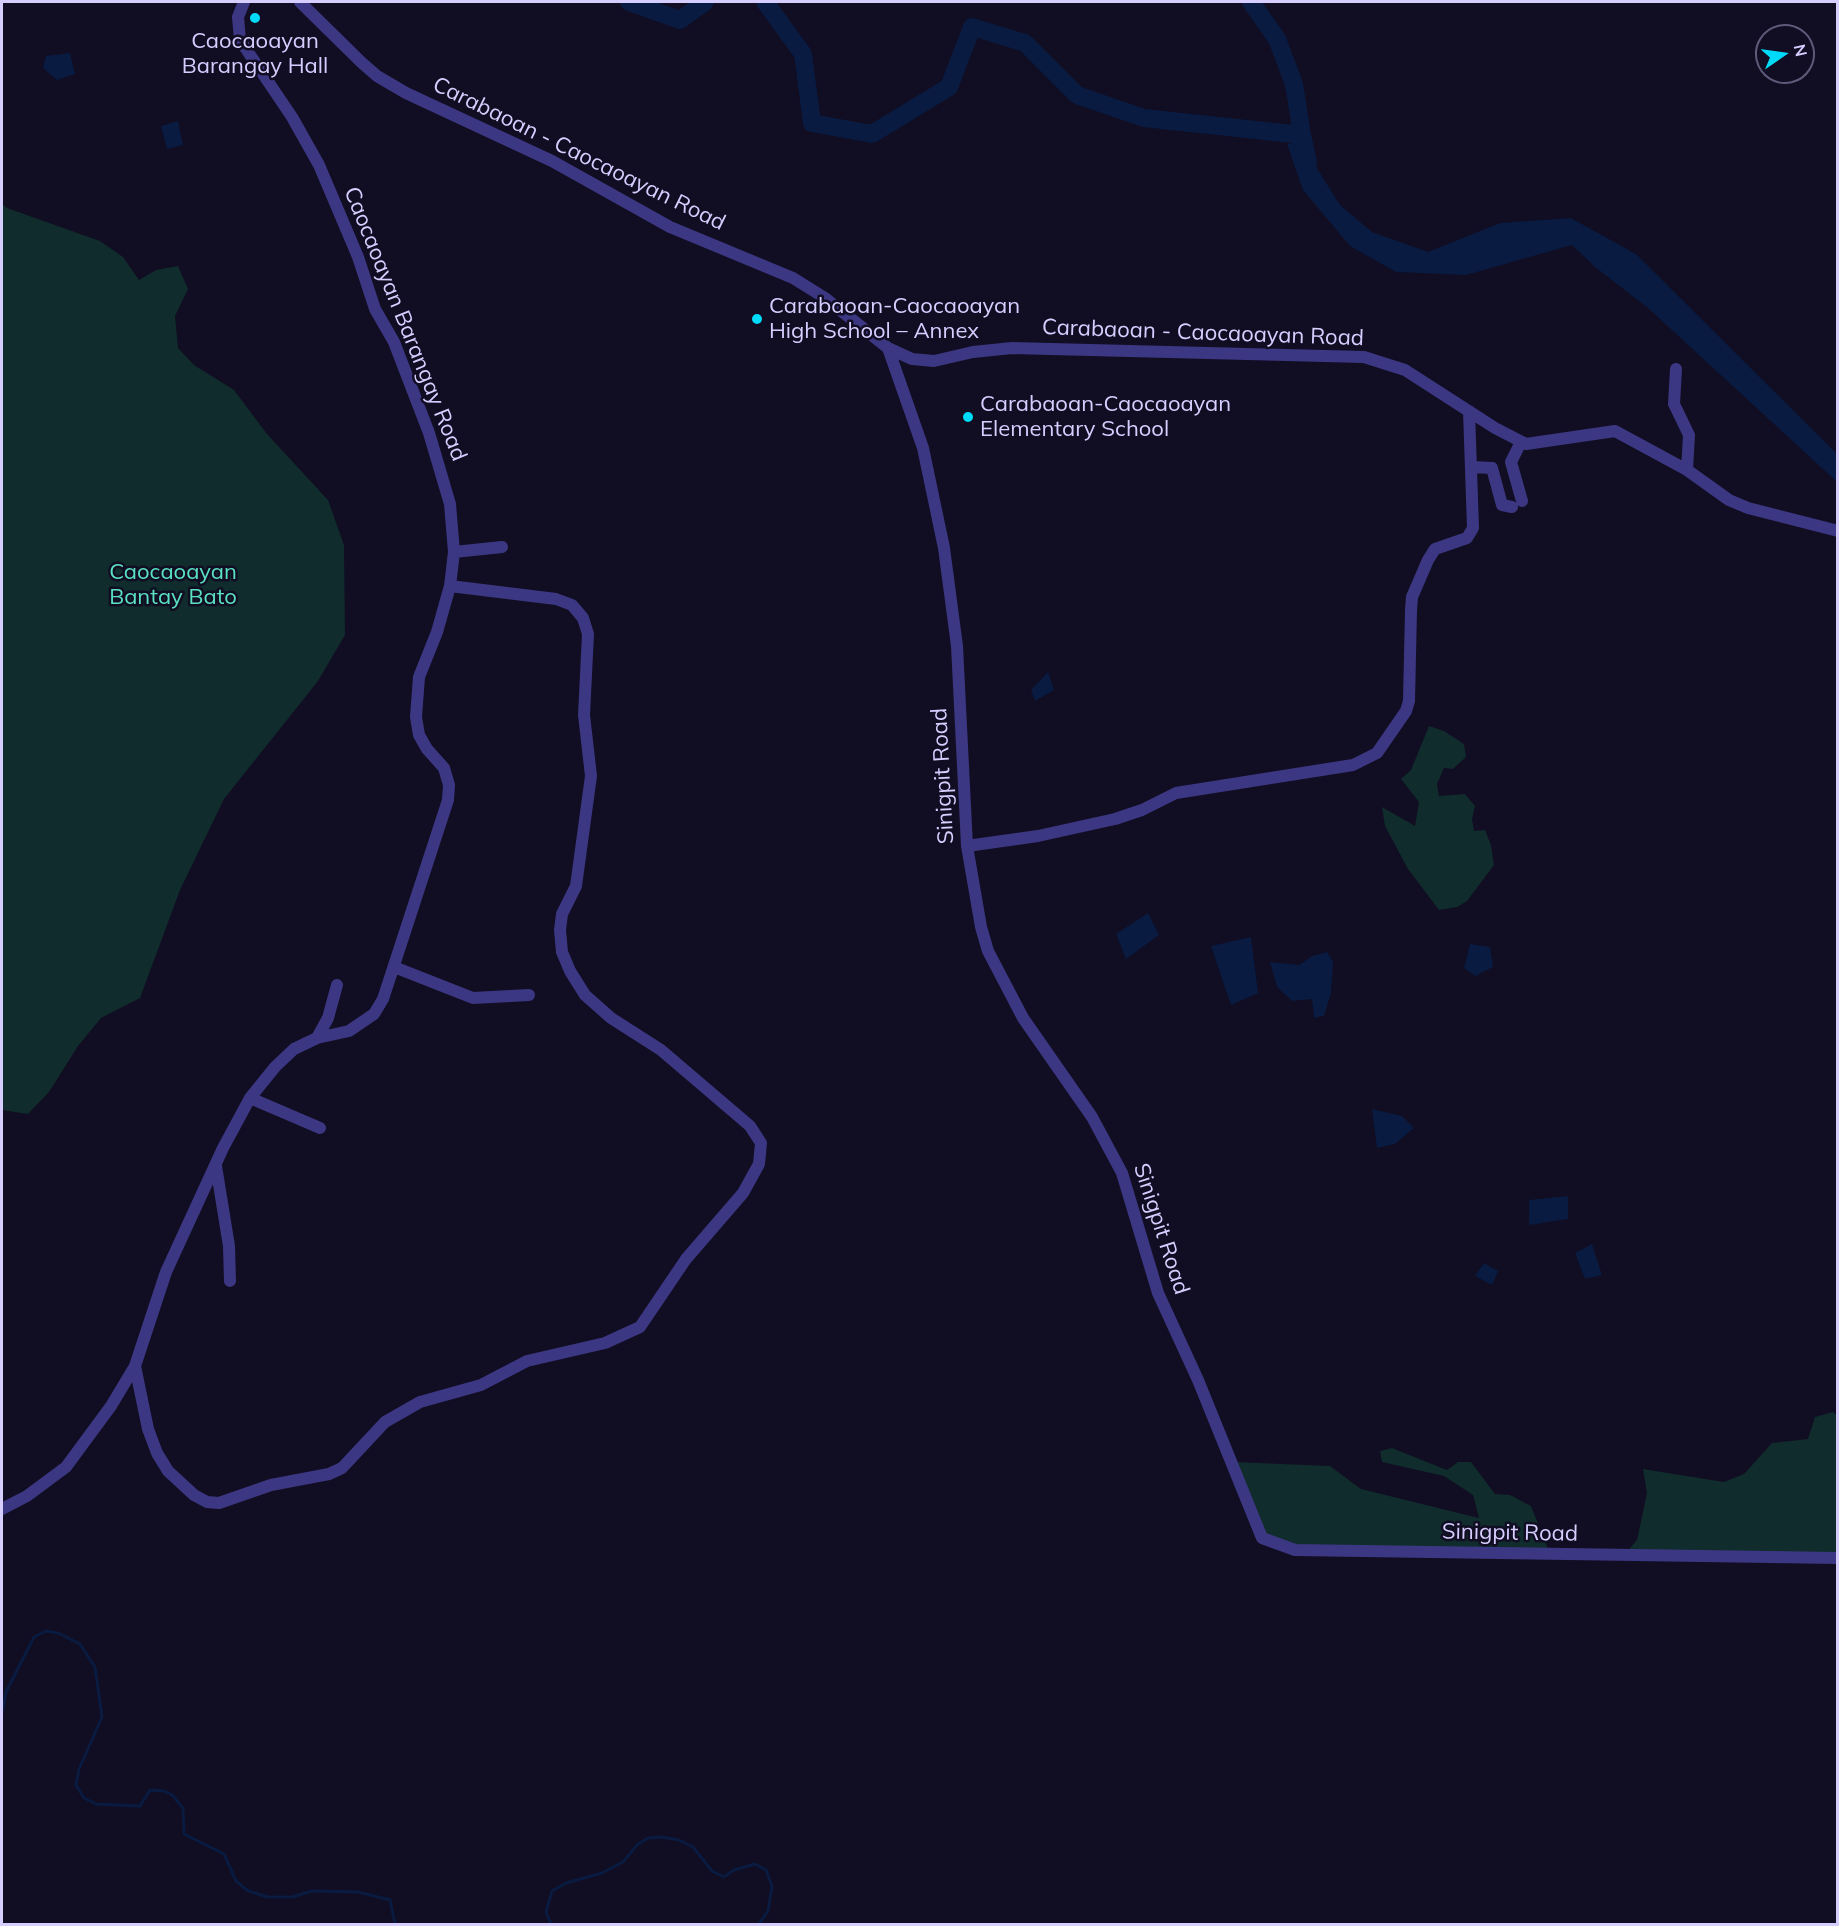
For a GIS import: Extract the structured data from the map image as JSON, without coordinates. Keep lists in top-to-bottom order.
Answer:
{
  "streets": {
    "street": ["Carabaoan - Caocaoayan Road", "Caocaoayan Barangay Road", "Sinigpit Road"]
  },
  "crossings": [
    ["Carabaoan - Caocaoayan Road", "Sinigpit Road"]
  ],
  "parks": ["Caocaoayan Bantay Bato"],
  "places": ["Caocaoayan Barangay Hall", "Carabaoan-Caocaoayan High School – Annex", "Carabaoan-Caocaoayan Elementary School"],
  "north": "right"
}
